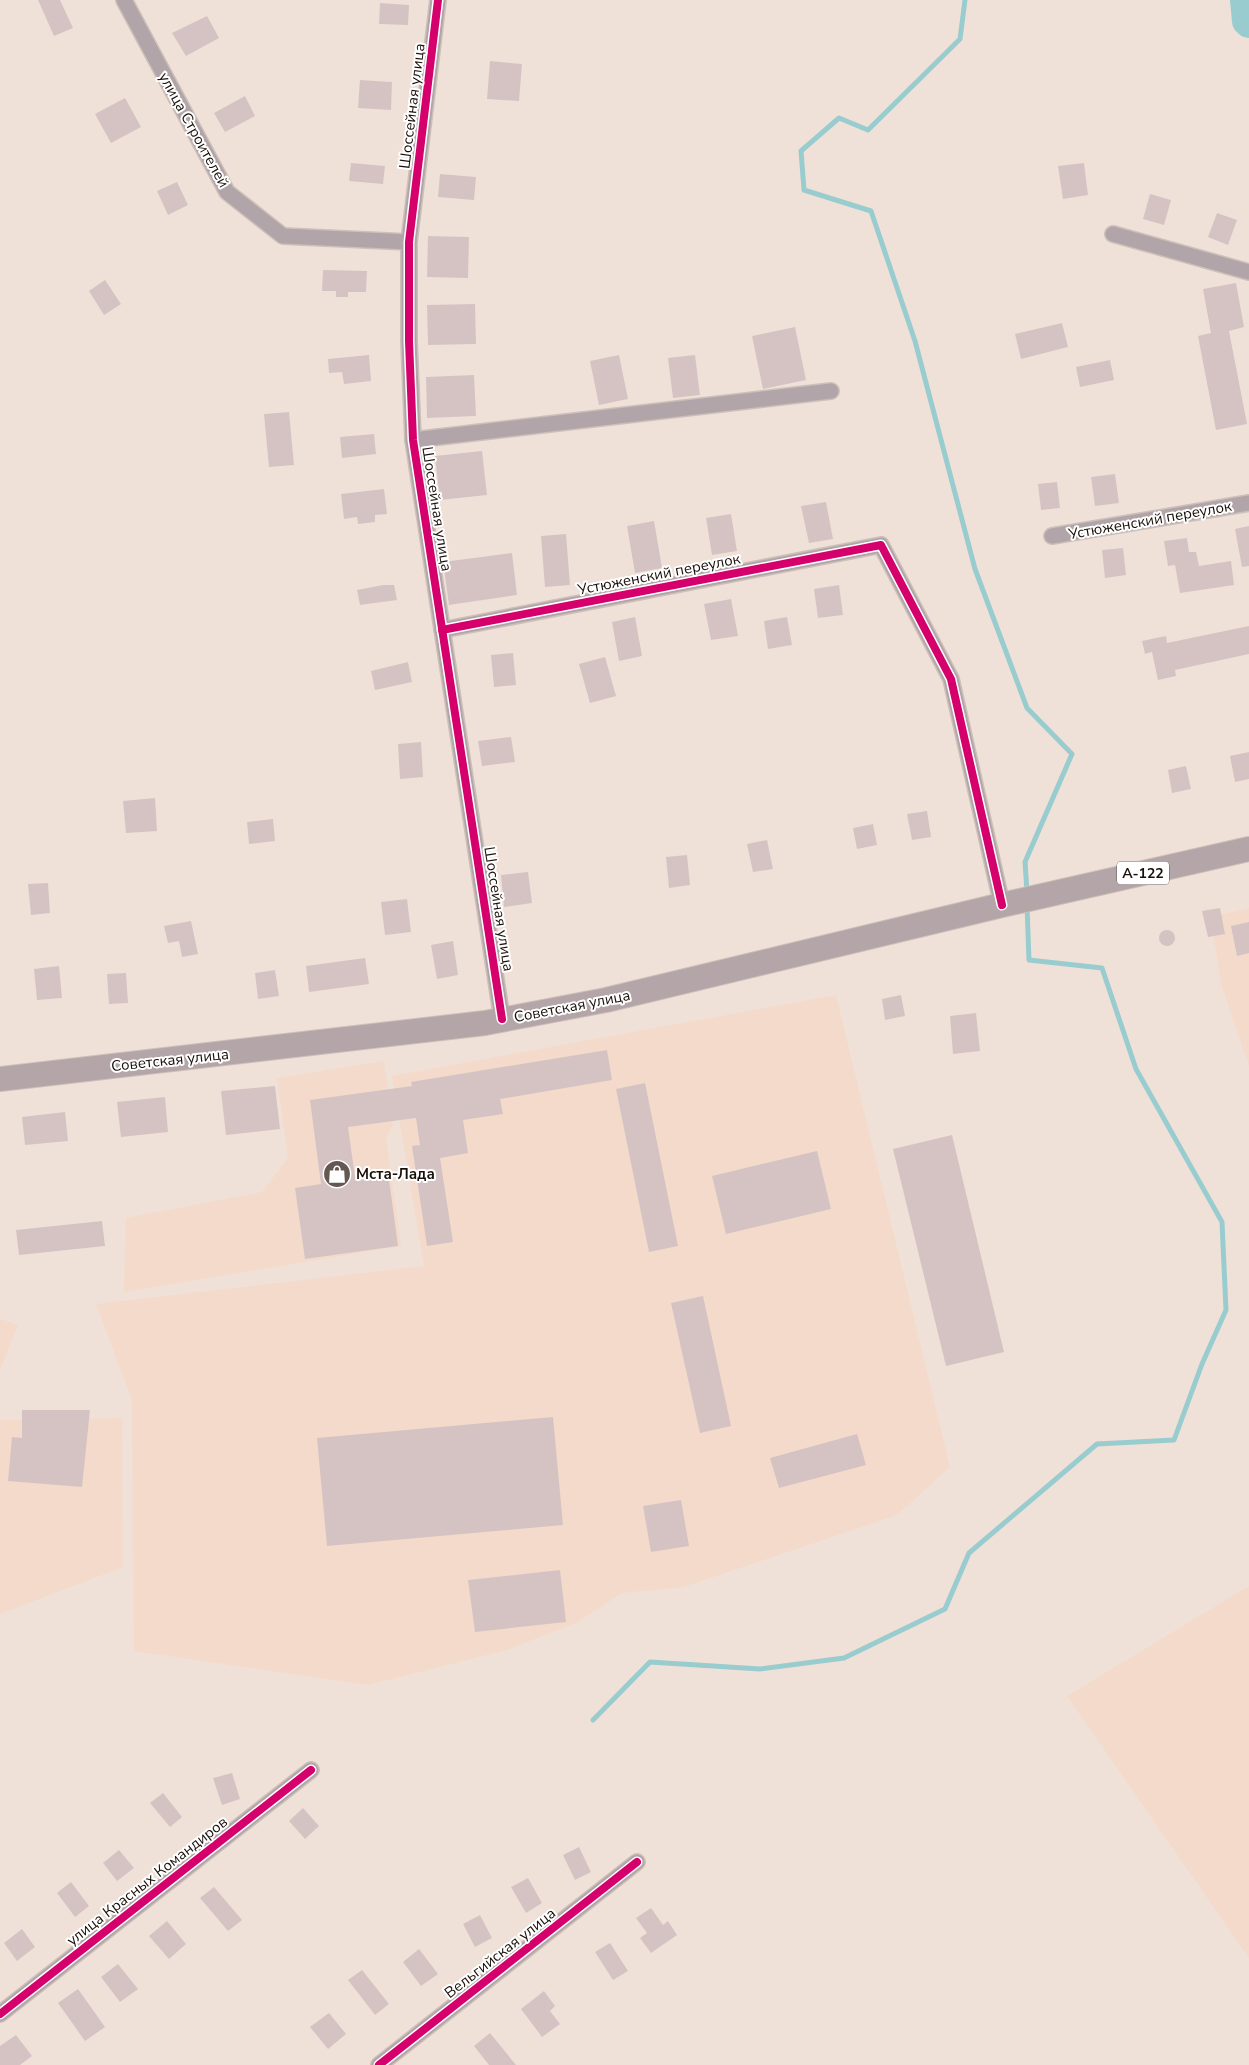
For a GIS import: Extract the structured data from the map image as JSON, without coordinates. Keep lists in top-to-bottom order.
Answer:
{
  "streets": {
    "main road": ["А-122", "Советская улица"],
    "street": [
      "Шоссейная улица",
      "улица Строителей",
      "Устюженский переулок",
      "улица Красных Командиров",
      "Вельгийская улица"
    ]
  },
  "crossings": [
    ["Шоссейная улица", "улица Строителей"],
    ["Шоссейная улица", "Устюженский переулок"],
    ["Шоссейная улица", "Советская улица"],
    ["Устюженский переулок", "Советская улица"]
  ],
  "places": {
    "shop": ["Мста-Лада"]
  }
}
